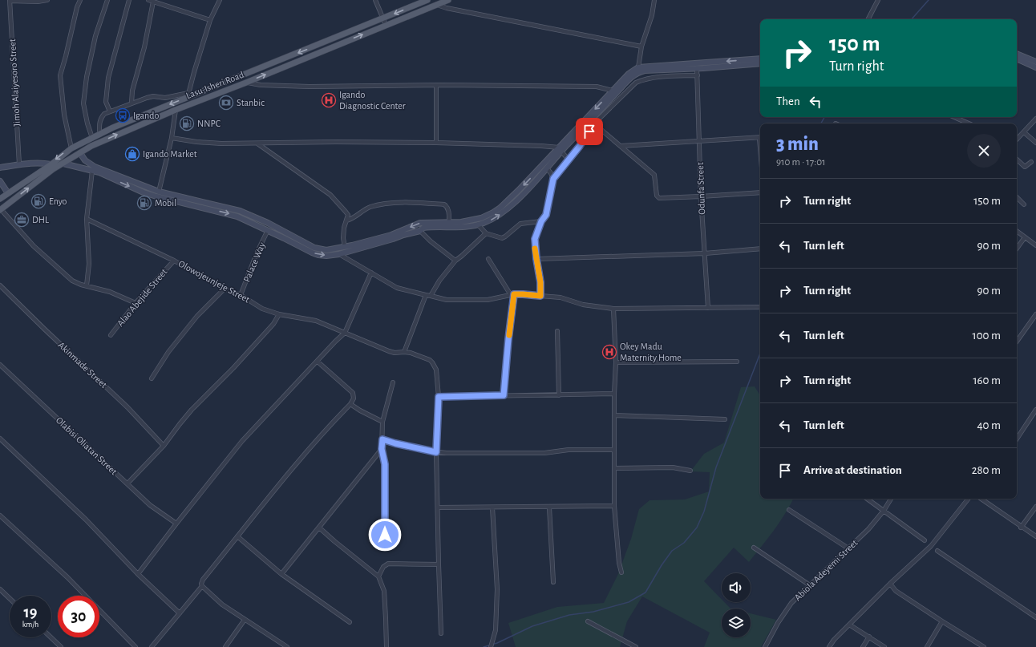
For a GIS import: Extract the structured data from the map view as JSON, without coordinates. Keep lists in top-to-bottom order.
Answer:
{
  "streets": {
    "main road": ["Lasu-Isheri Road"],
    "street": [
      "Jimoh Alaiyesoro Street",
      "Odunfa Street",
      "Palace Way",
      "Olowojeunjeje Street",
      "Alao Abejide Street",
      "Akinmade Street",
      "Olabisi Oliatan Street",
      "Abiola Adeyemi Street"
    ]
  },
  "crossings": [
    ["Palace Way", "Olowojeunjeje Street"],
    ["Olowojeunjeje Street", "Alao Abejide Street"]
  ],
  "places": {
    "hospital": ["Igando Diagnostic Center", "Okey Madu Maternity Home"],
    "bank": ["Stanbic"],
    "bus stop": ["Igando"],
    "fuel station": ["NNPC", "Enyo", "Mobil"],
    "shop": ["Igando Market"],
    "office": ["DHL"]
  },
  "page": {
    "turn": ["150 m", "Turn right"],
    "then": "Then",
    "heading": ["3 min", "910 m · 17:01"],
    "list": [
      {
        "name": "Turn right",
        "value": "150 m"
      },
      {
        "name": "Turn left",
        "value": "90 m"
      },
      {
        "name": "Turn right",
        "value": "90 m"
      },
      {
        "name": "Turn left",
        "value": "100 m"
      },
      {
        "name": "Turn right",
        "value": "160 m"
      },
      {
        "name": "Turn left",
        "value": "40 m"
      },
      {
        "name": "Arrive at destination",
        "value": "280 m"
      }
    ],
    "speed": "19 km/h",
    "limit": "30"
  }
}
